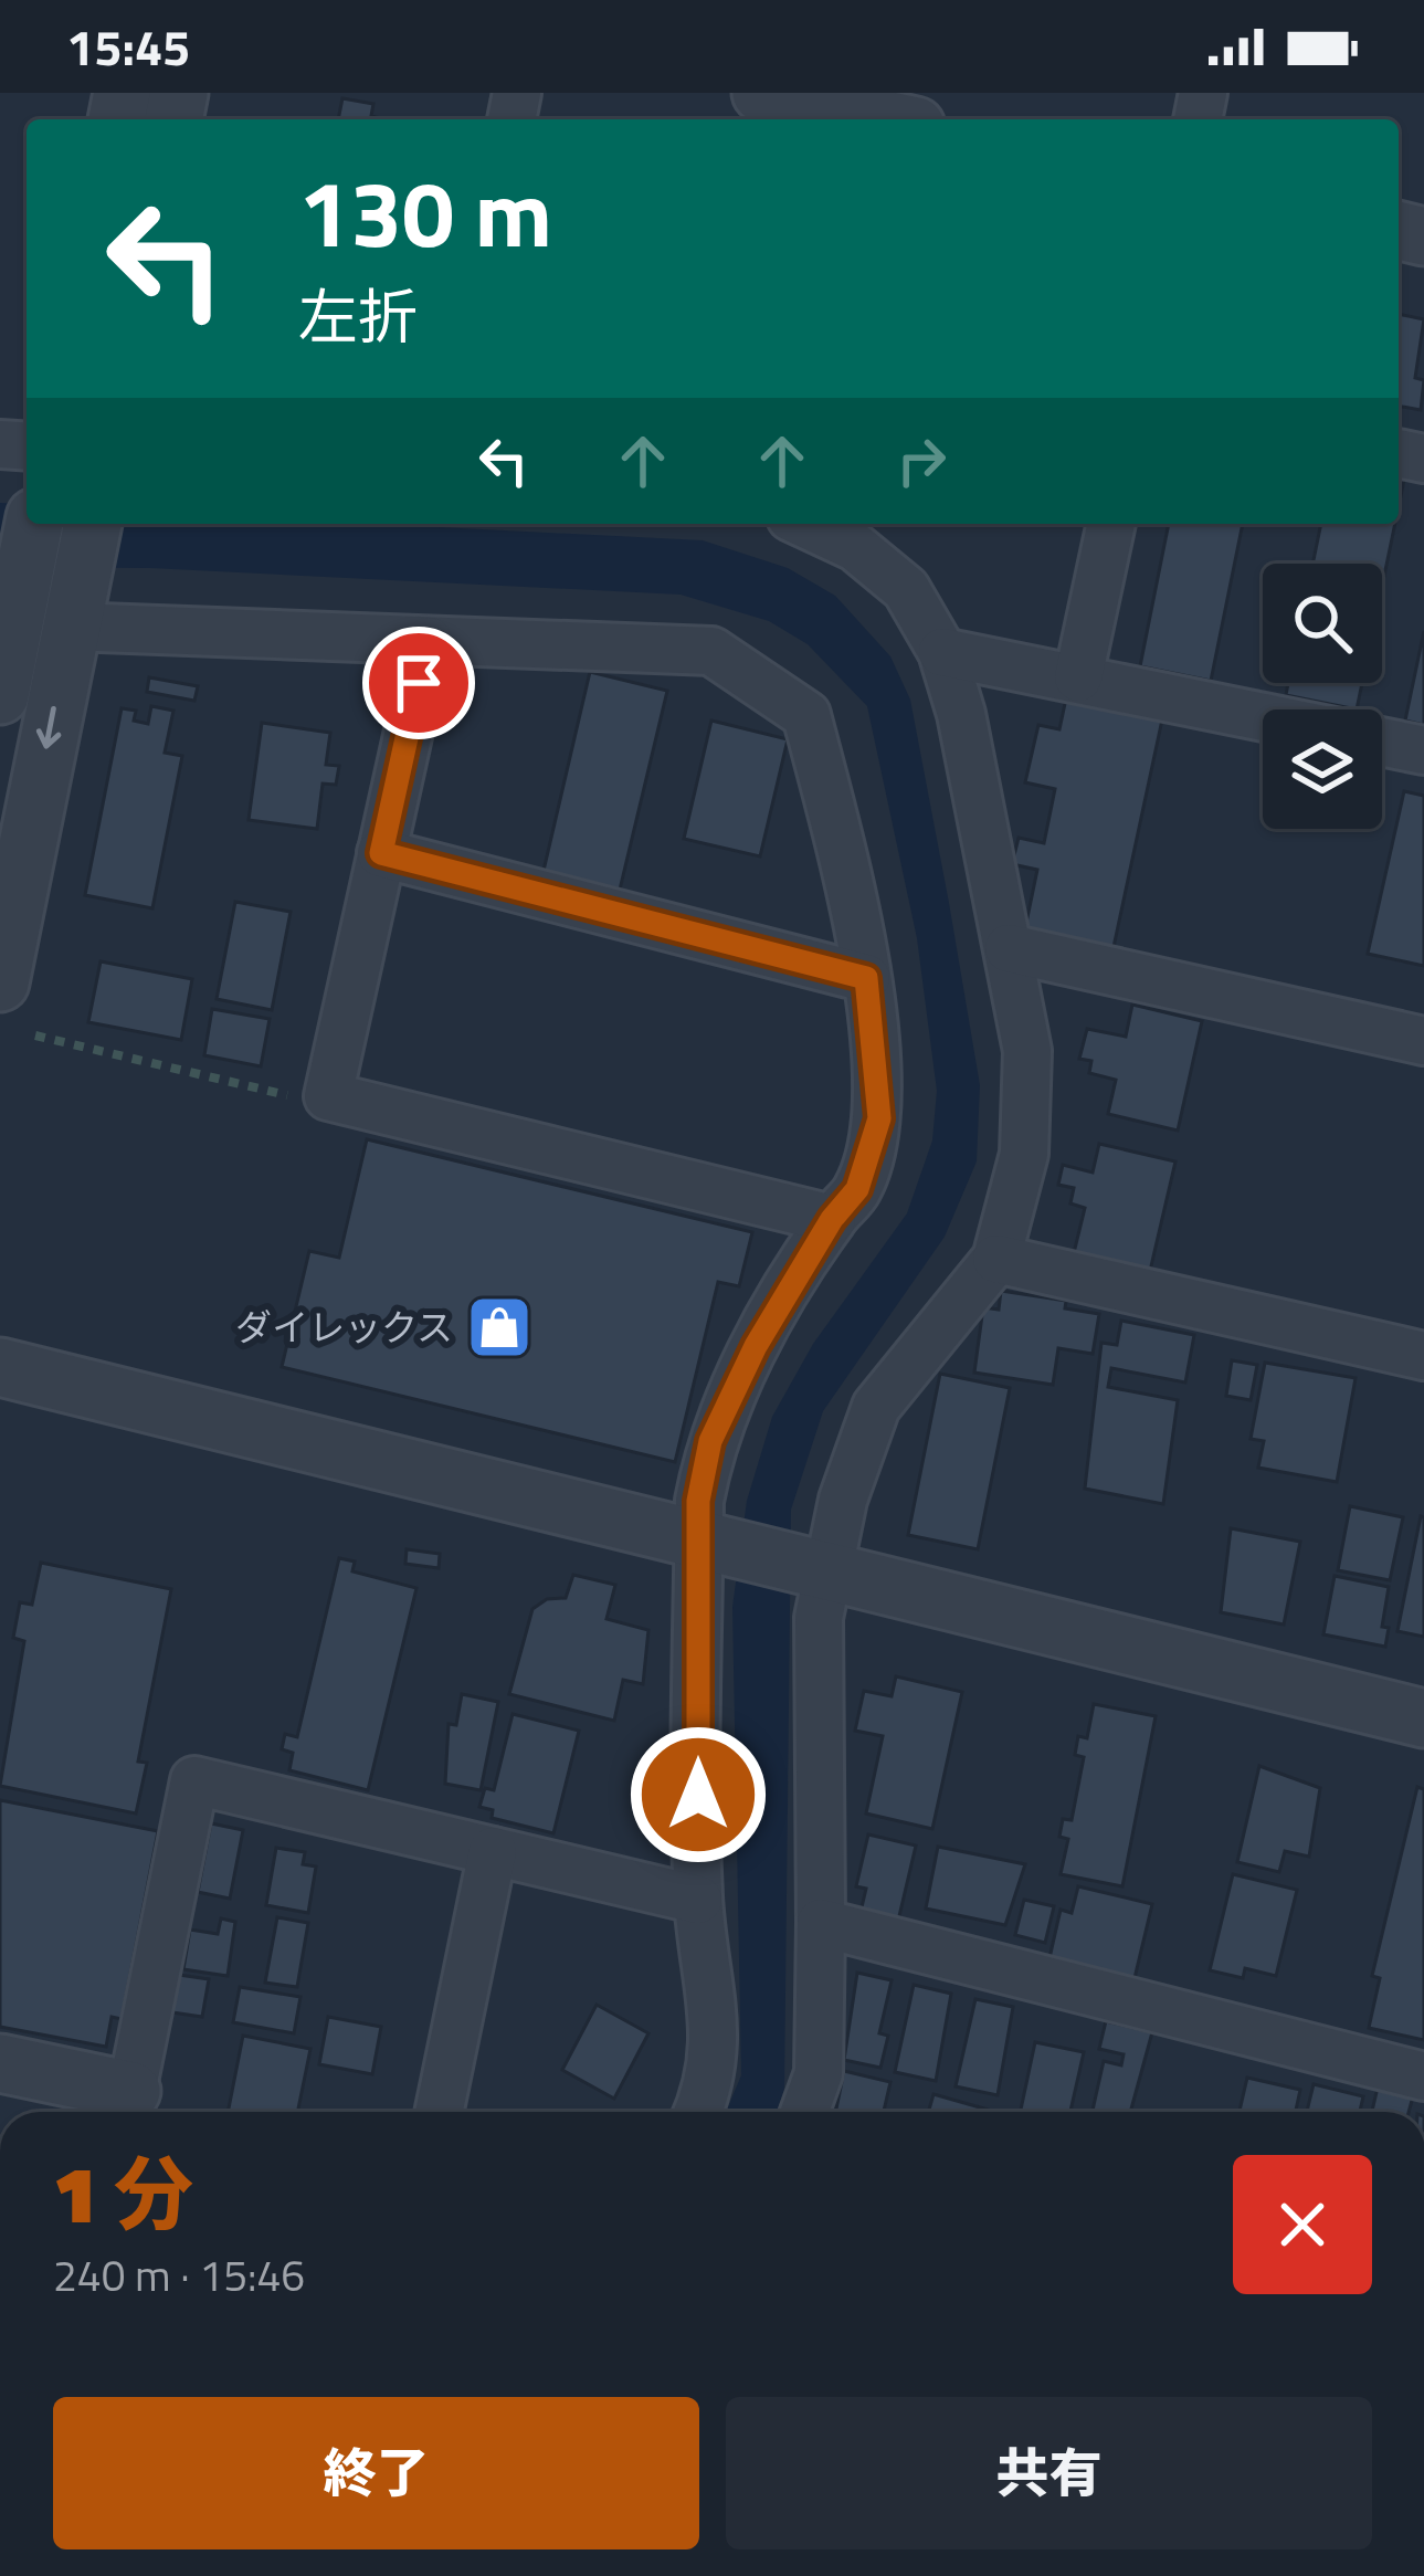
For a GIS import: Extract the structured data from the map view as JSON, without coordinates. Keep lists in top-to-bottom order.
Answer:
{
  "places": {
    "shop": ["ダイレックス"]
  },
  "page": {
    "status": "15:45",
    "turn": ["130 m", "左折"],
    "heading": ["1 分", "240 m · 15:46"],
    "buttons": ["終了", "共有"]
  }
}
